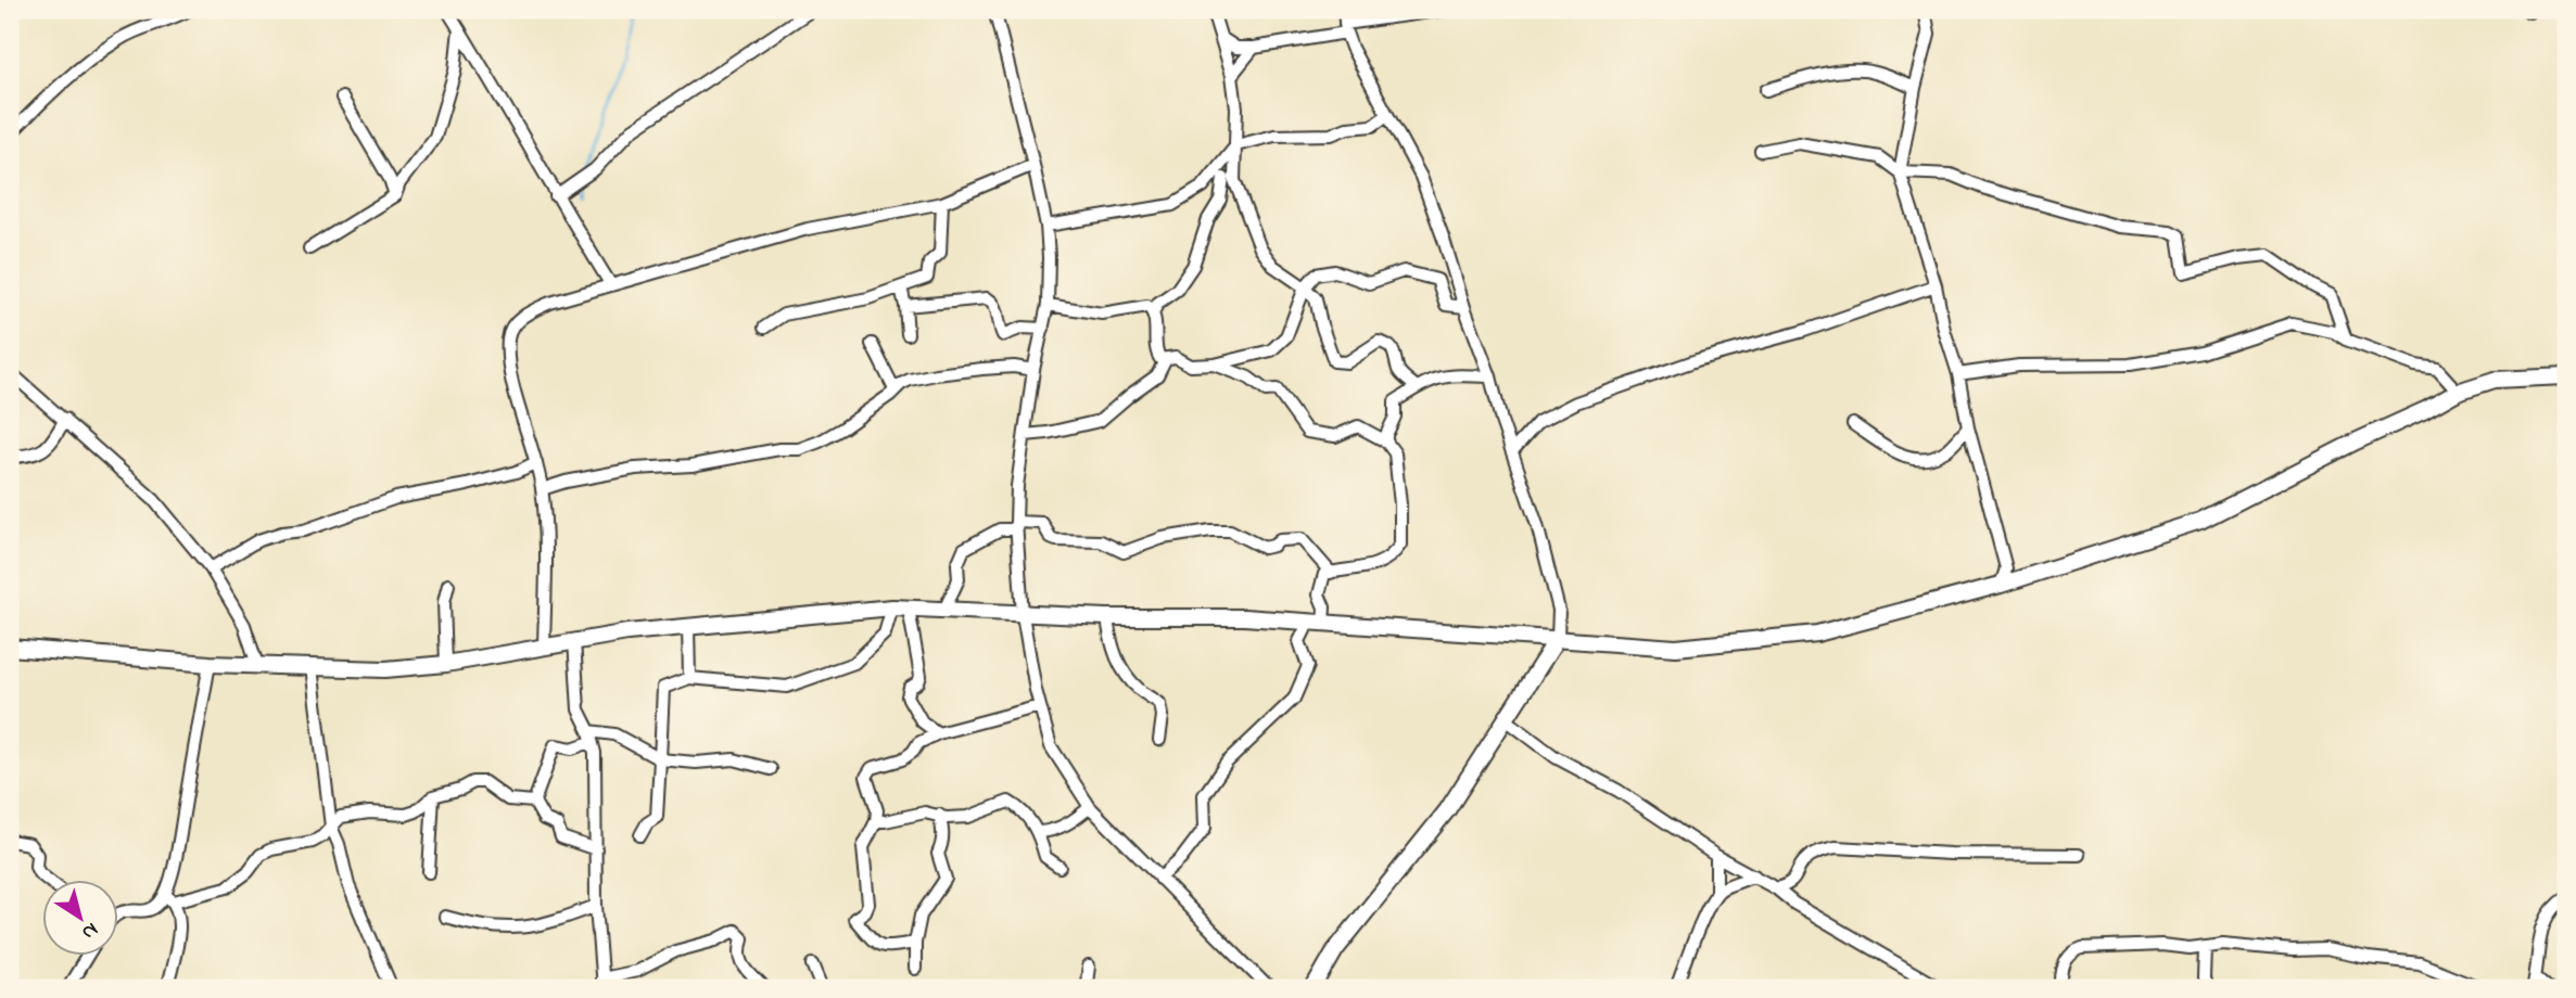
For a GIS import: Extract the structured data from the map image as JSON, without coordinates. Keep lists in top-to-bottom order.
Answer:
{
  "north": "bottom right"
}
